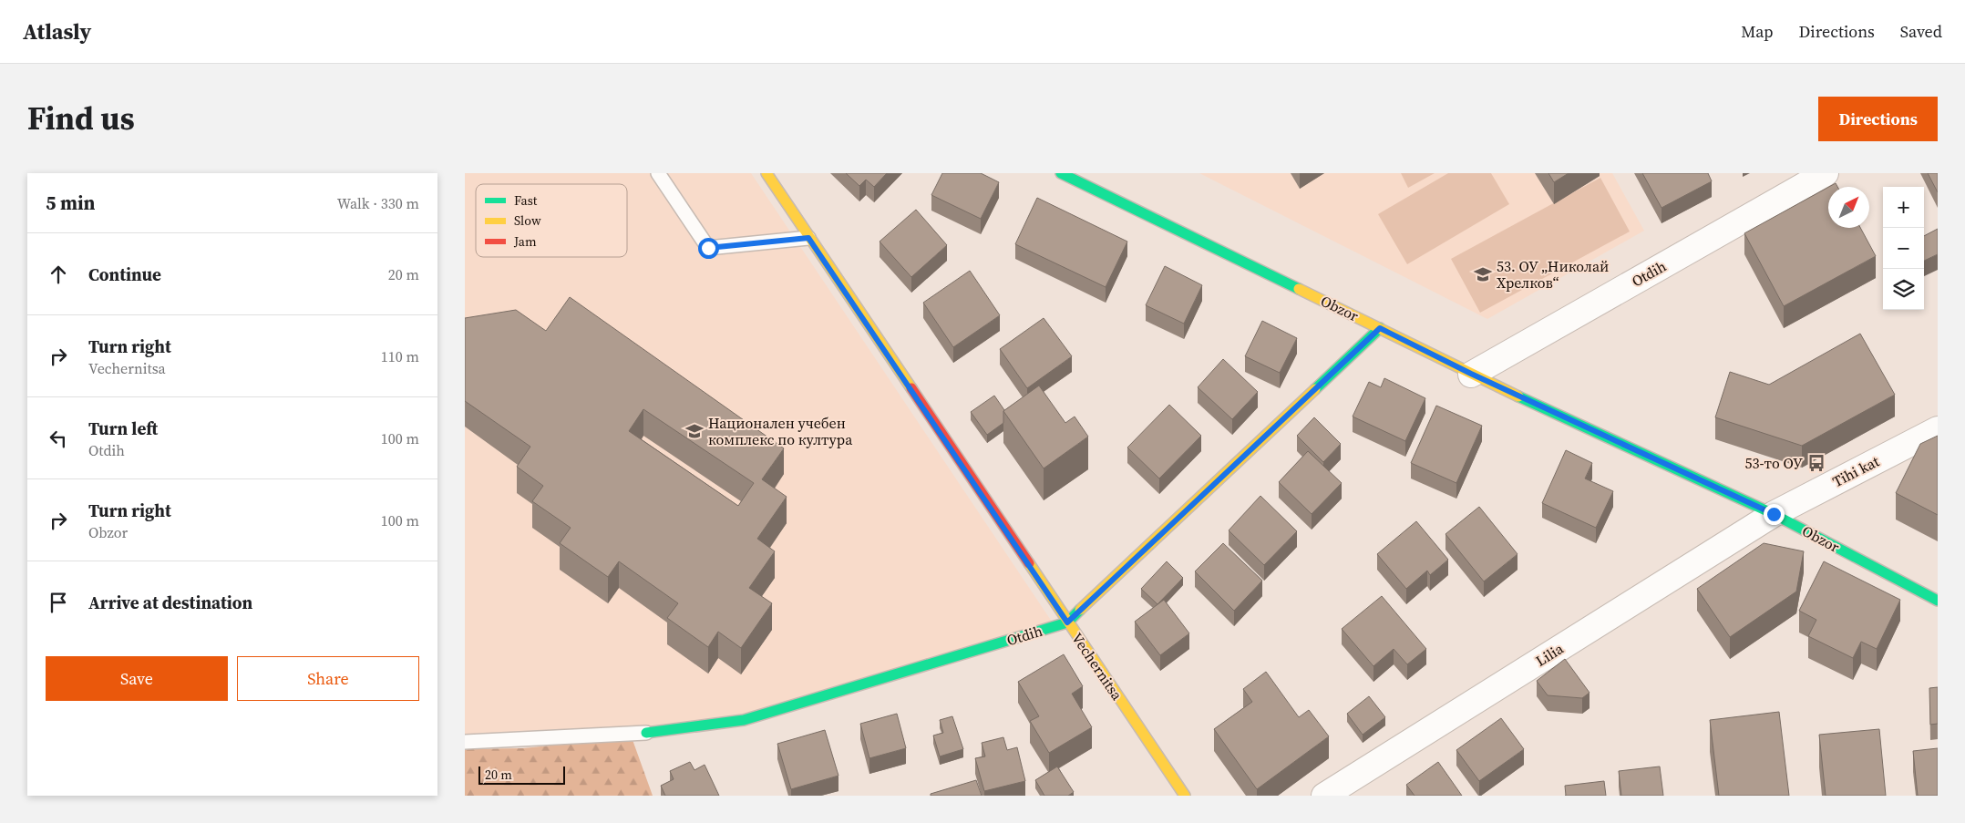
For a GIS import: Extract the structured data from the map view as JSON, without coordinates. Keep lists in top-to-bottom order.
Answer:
{
  "streets": {
    "street": [
      "Otdih",
      "Obzor",
      "Tihi kat",
      "Lilia",
      "Vechernitsa"
    ]
  },
  "crossings": [
    ["Otdih", "Obzor"],
    ["Otdih", "Vechernitsa"],
    ["Obzor", "Tihi kat"],
    ["Obzor", "Lilia"],
    ["Tihi kat", "Lilia"]
  ],
  "places": {
    "school or university": ["53. ОУ „Николай Хрелков“", "Национален учебен комплекс по култура"],
    "bus stop": ["53-то ОУ"]
  },
  "legend": ["Fast", "Slow", "Jam"],
  "scale_bar": "20 m",
  "north": "top right",
  "page": {
    "header": "Atlasly",
    "nav": ["Map", "Directions", "Saved"],
    "title": "Find us",
    "buttons": [
      "Directions",
      ["Save", "Share"]
    ],
    "heading": ["5 min", "Walk · 330 m"],
    "map_buttons": ["+", "−"],
    "list": [
      ["Continue", "20 m"],
      ["Turn right", "Vechernitsa", "110 m"],
      ["Turn left", "Otdih", "100 m"],
      ["Turn right", "Obzor", "100 m"],
      "Arrive at destination"
    ],
    "scale": "20 m"
  }
}
